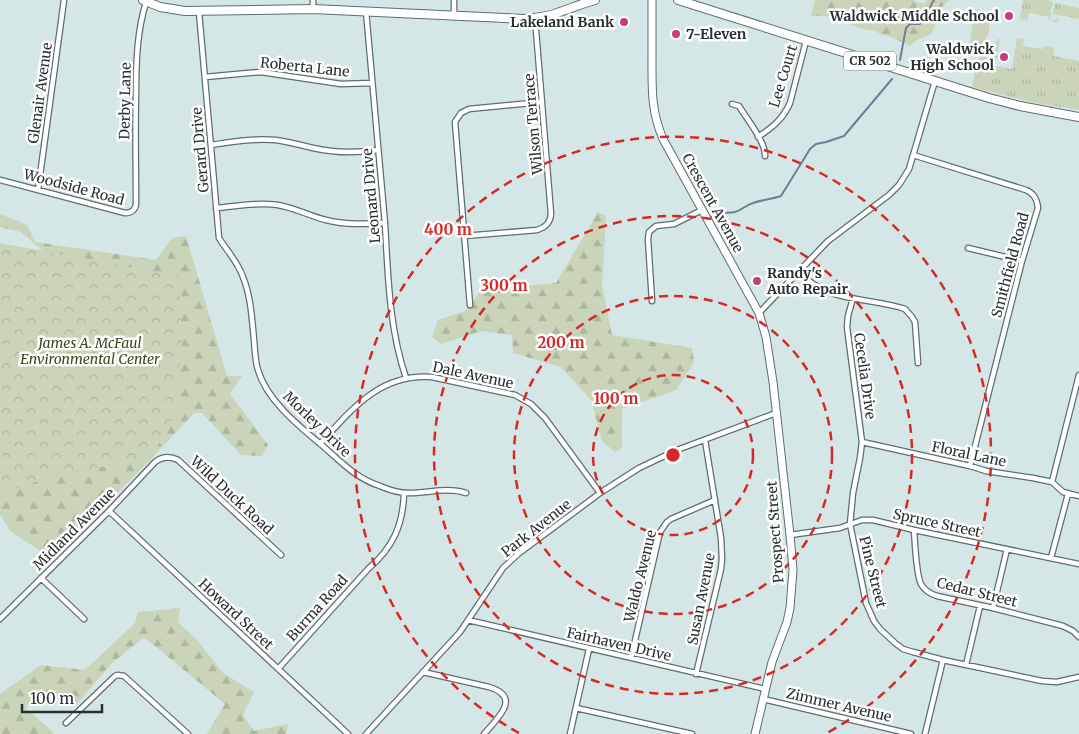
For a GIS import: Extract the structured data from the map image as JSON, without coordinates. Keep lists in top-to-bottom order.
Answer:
{
  "streets": {
    "main road": ["CR 502", "Crescent Avenue", "Prospect Street"],
    "street": [
      "Roberta Lane",
      "Lee Court",
      "Glenair Avenue",
      "Derby Lane",
      "Wilson Terrace",
      "Gerard Drive",
      "Woodside Road",
      "Leonard Drive",
      "Smithfield Road",
      "Dale Avenue",
      "Cecelia Drive",
      "Morley Drive",
      "Floral Lane",
      "Wild Duck Road",
      "Spruce Street",
      "Park Avenue",
      "Midland Avenue",
      "Pine Street",
      "Waldo Avenue",
      "Cedar Street",
      "Susan Avenue",
      "Burma Road",
      "Howard Street",
      "Fairhaven Drive",
      "Zimmer Avenue"
    ]
  },
  "crossings": [
    ["CR 502", "Lee Court"],
    ["Roberta Lane", "Gerard Drive"],
    ["Roberta Lane", "Leonard Drive"],
    ["Glenair Avenue", "Woodside Road"],
    ["Derby Lane", "Woodside Road"],
    ["Gerard Drive", "Morley Drive"],
    ["Leonard Drive", "Dale Avenue"],
    ["Crescent Avenue", "Park Avenue"],
    ["Crescent Avenue", "Prospect Street"],
    ["Smithfield Road", "Floral Lane"],
    ["Dale Avenue", "Morley Drive"],
    ["Dale Avenue", "Park Avenue"],
    ["Cecelia Drive", "Pine Street"],
    ["Morley Drive", "Burma Road"],
    ["Floral Lane", "Pine Street"],
    ["Wild Duck Road", "Midland Avenue"],
    ["Spruce Street", "Prospect Street"],
    ["Spruce Street", "Pine Street"],
    ["Spruce Street", "Cedar Street"],
    ["Park Avenue", "Prospect Street"],
    ["Park Avenue", "Susan Avenue"],
    ["Park Avenue", "Fairhaven Drive"],
    ["Midland Avenue", "Howard Street"],
    ["Prospect Street", "Fairhaven Drive"],
    ["Prospect Street", "Zimmer Avenue"],
    ["Waldo Avenue", "Susan Avenue"],
    ["Waldo Avenue", "Fairhaven Drive"],
    ["Susan Avenue", "Fairhaven Drive"],
    ["Burma Road", "Howard Street"]
  ],
  "parks": ["James A. McFaul Environmental Center"],
  "places": [
    "Waldwick Middle School",
    "Lakeland Bank",
    "7-Eleven",
    "Waldwick High School",
    "Randy's Auto Repair"
  ],
  "scale_bar": "100 m",
  "rings": [
    "400 m",
    "300 m",
    "200 m",
    "100 m"
  ]
}
